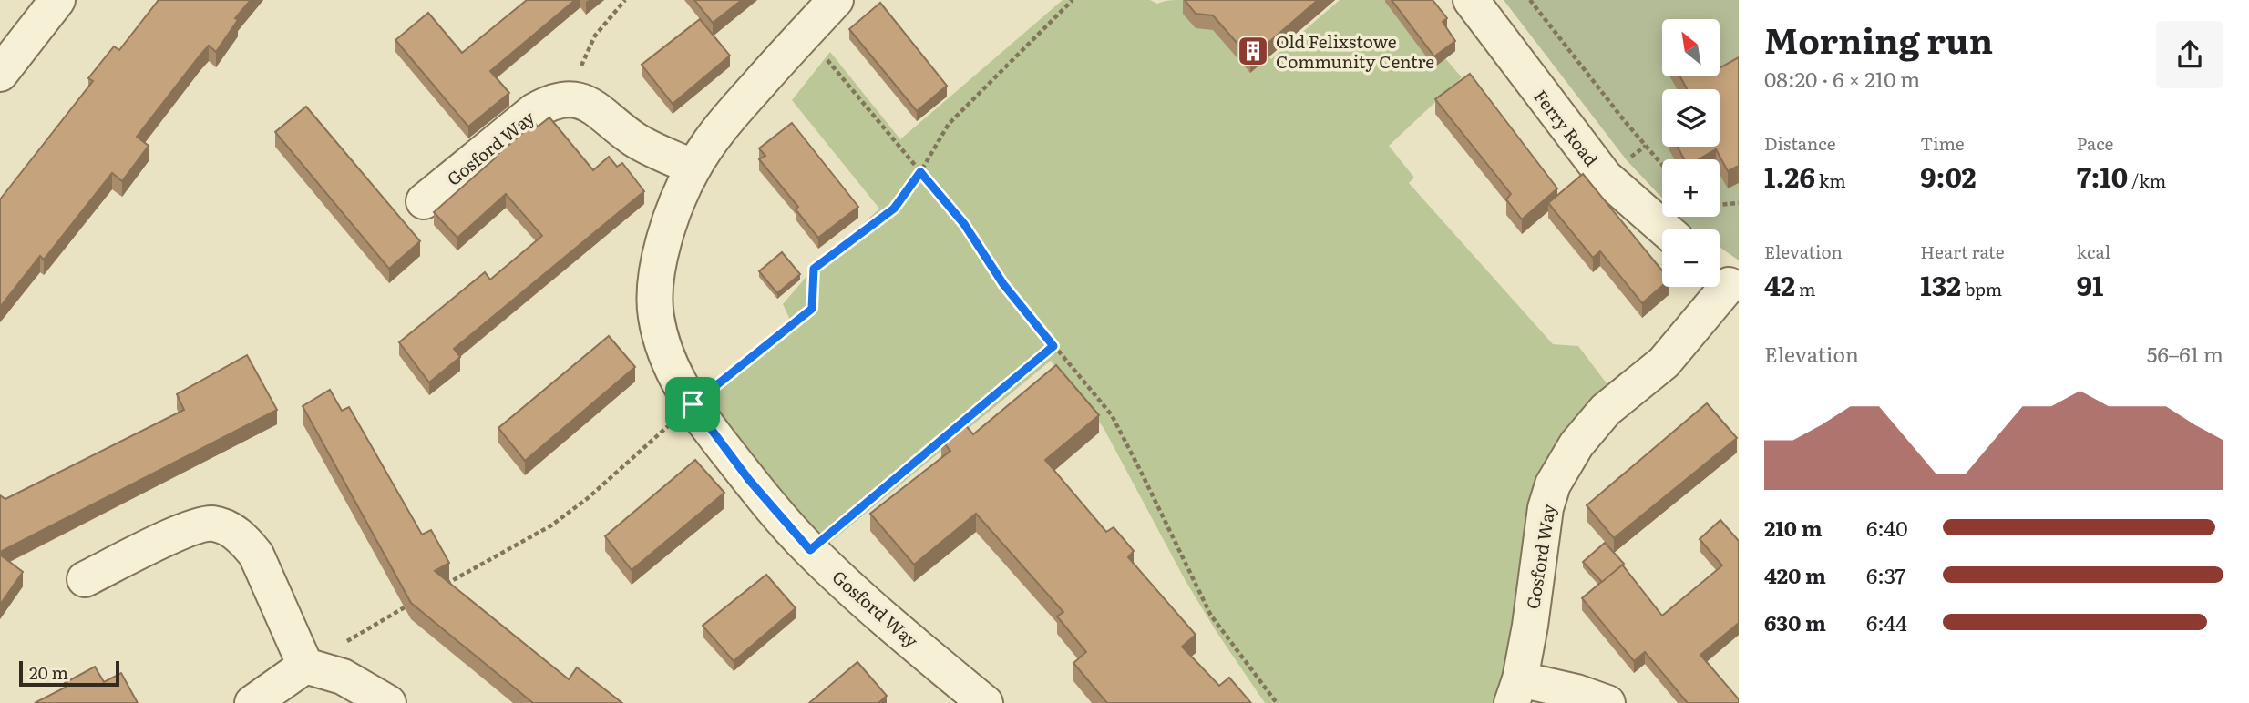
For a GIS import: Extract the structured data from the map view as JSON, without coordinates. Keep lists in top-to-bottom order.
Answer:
{
  "streets": {
    "street": ["Ferry Road", "Gosford Way"]
  },
  "places": {
    "building": ["Old Felixstowe Community Centre"]
  },
  "scale_bar": "20 m",
  "north": "top left",
  "page": {
    "heading": ["Morning run", "08:20 · 6 × 210 m"],
    "map_buttons": ["+", "−"],
    "stats": [
      ["Distance", "1.26 km"],
      ["Time", "9:02"],
      ["Pace", "7:10 /km"],
      ["Elevation", "42 m"],
      ["Heart rate", "132 bpm"],
      ["kcal", "91"]
    ],
    "chart": ["Elevation", "56–61 m"],
    "list": [
      {
        "name": "210 m",
        "note": "6:40"
      },
      {
        "name": "420 m",
        "note": "6:37"
      },
      {
        "name": "630 m",
        "note": "6:44"
      }
    ],
    "scale": "20 m"
  }
}
